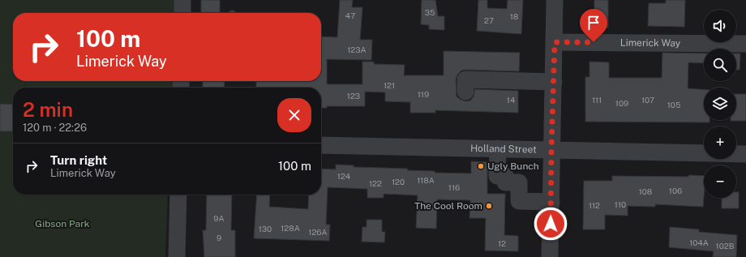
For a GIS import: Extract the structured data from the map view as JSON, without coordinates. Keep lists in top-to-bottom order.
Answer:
{
  "streets": {
    "street": ["Limerick Way", "Holland Street"]
  },
  "parks": ["Gibson Park"],
  "places": ["Ugly Bunch", "The Cool Room"],
  "house_numbers": [
    "35",
    "47",
    "18",
    "27",
    "123A",
    "121",
    "119",
    "123",
    "14",
    "111",
    "107",
    "109",
    "105",
    "124",
    "118A",
    "120",
    "122",
    "116",
    "106",
    "108",
    "110",
    "112",
    "9A",
    "128A",
    "130",
    "126A",
    "9",
    "104A",
    "12",
    "102B"
  ],
  "page": {
    "map_buttons": ["+", "−"],
    "turn": ["100 m", "Limerick Way"],
    "heading": ["2 min", "120 m · 22:26"],
    "list": [
      {
        "name": "Turn right",
        "note": "Limerick Way",
        "value": "100 m"
      }
    ]
  }
}
